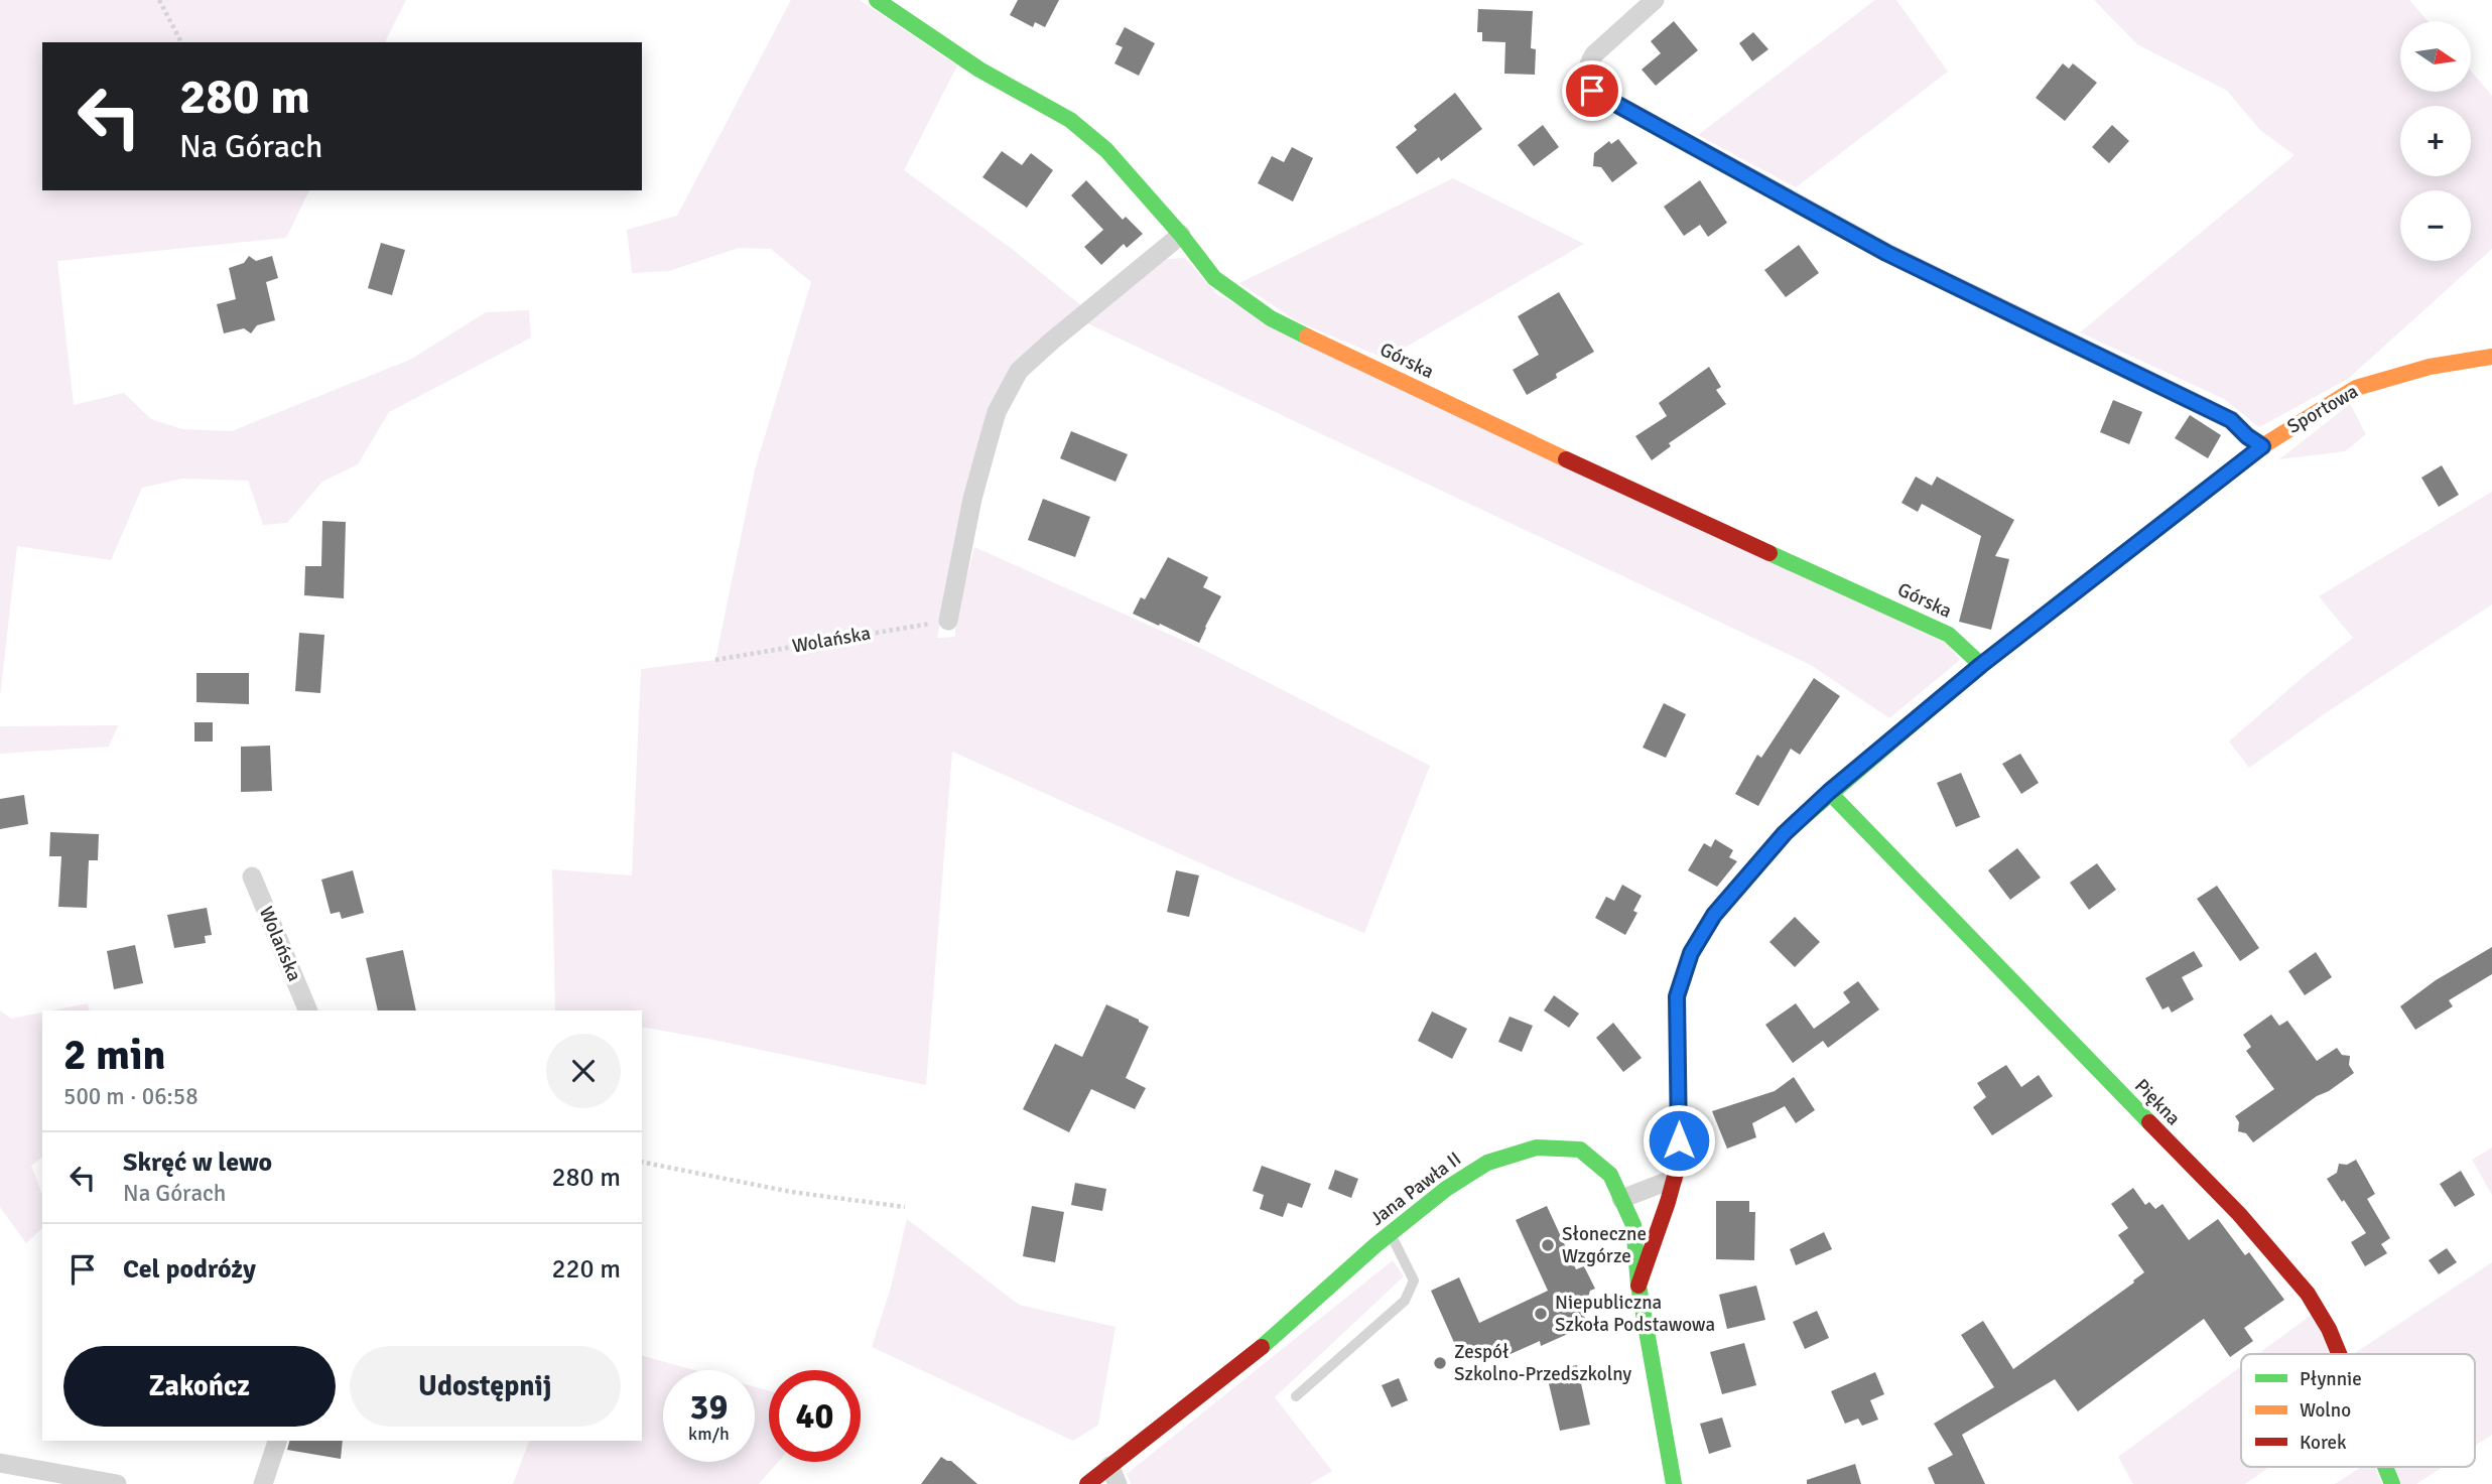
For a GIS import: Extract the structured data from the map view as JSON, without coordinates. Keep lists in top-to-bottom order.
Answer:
{
  "streets": {
    "street": [
      "Górska",
      "Sportowa",
      "Wolańska",
      "Piękna",
      "Jana Pawła II"
    ]
  },
  "crossings": [
    ["Górska", "Sportowa"],
    ["Sportowa", "Piękna"],
    ["Sportowa", "Jana Pawła II"]
  ],
  "places": ["Słoneczne Wzgórze", "Niepubliczna Szkoła Podstawowa", "Zespół Szkolno-Przedszkolny"],
  "legend": ["Płynnie", "Wolno", "Korek"],
  "north": "right",
  "page": {
    "map_buttons": ["+", "−"],
    "turn": ["280 m", "Na Górach"],
    "heading": ["2 min", "500 m · 06:58"],
    "list": [
      {
        "name": "Skręć w lewo",
        "note": "Na Górach",
        "value": "280 m"
      },
      {
        "name": "Cel podróży",
        "value": "220 m"
      }
    ],
    "buttons": ["Zakończ", "Udostępnij"],
    "speed": "39 km/h",
    "limit": "40"
  }
}
